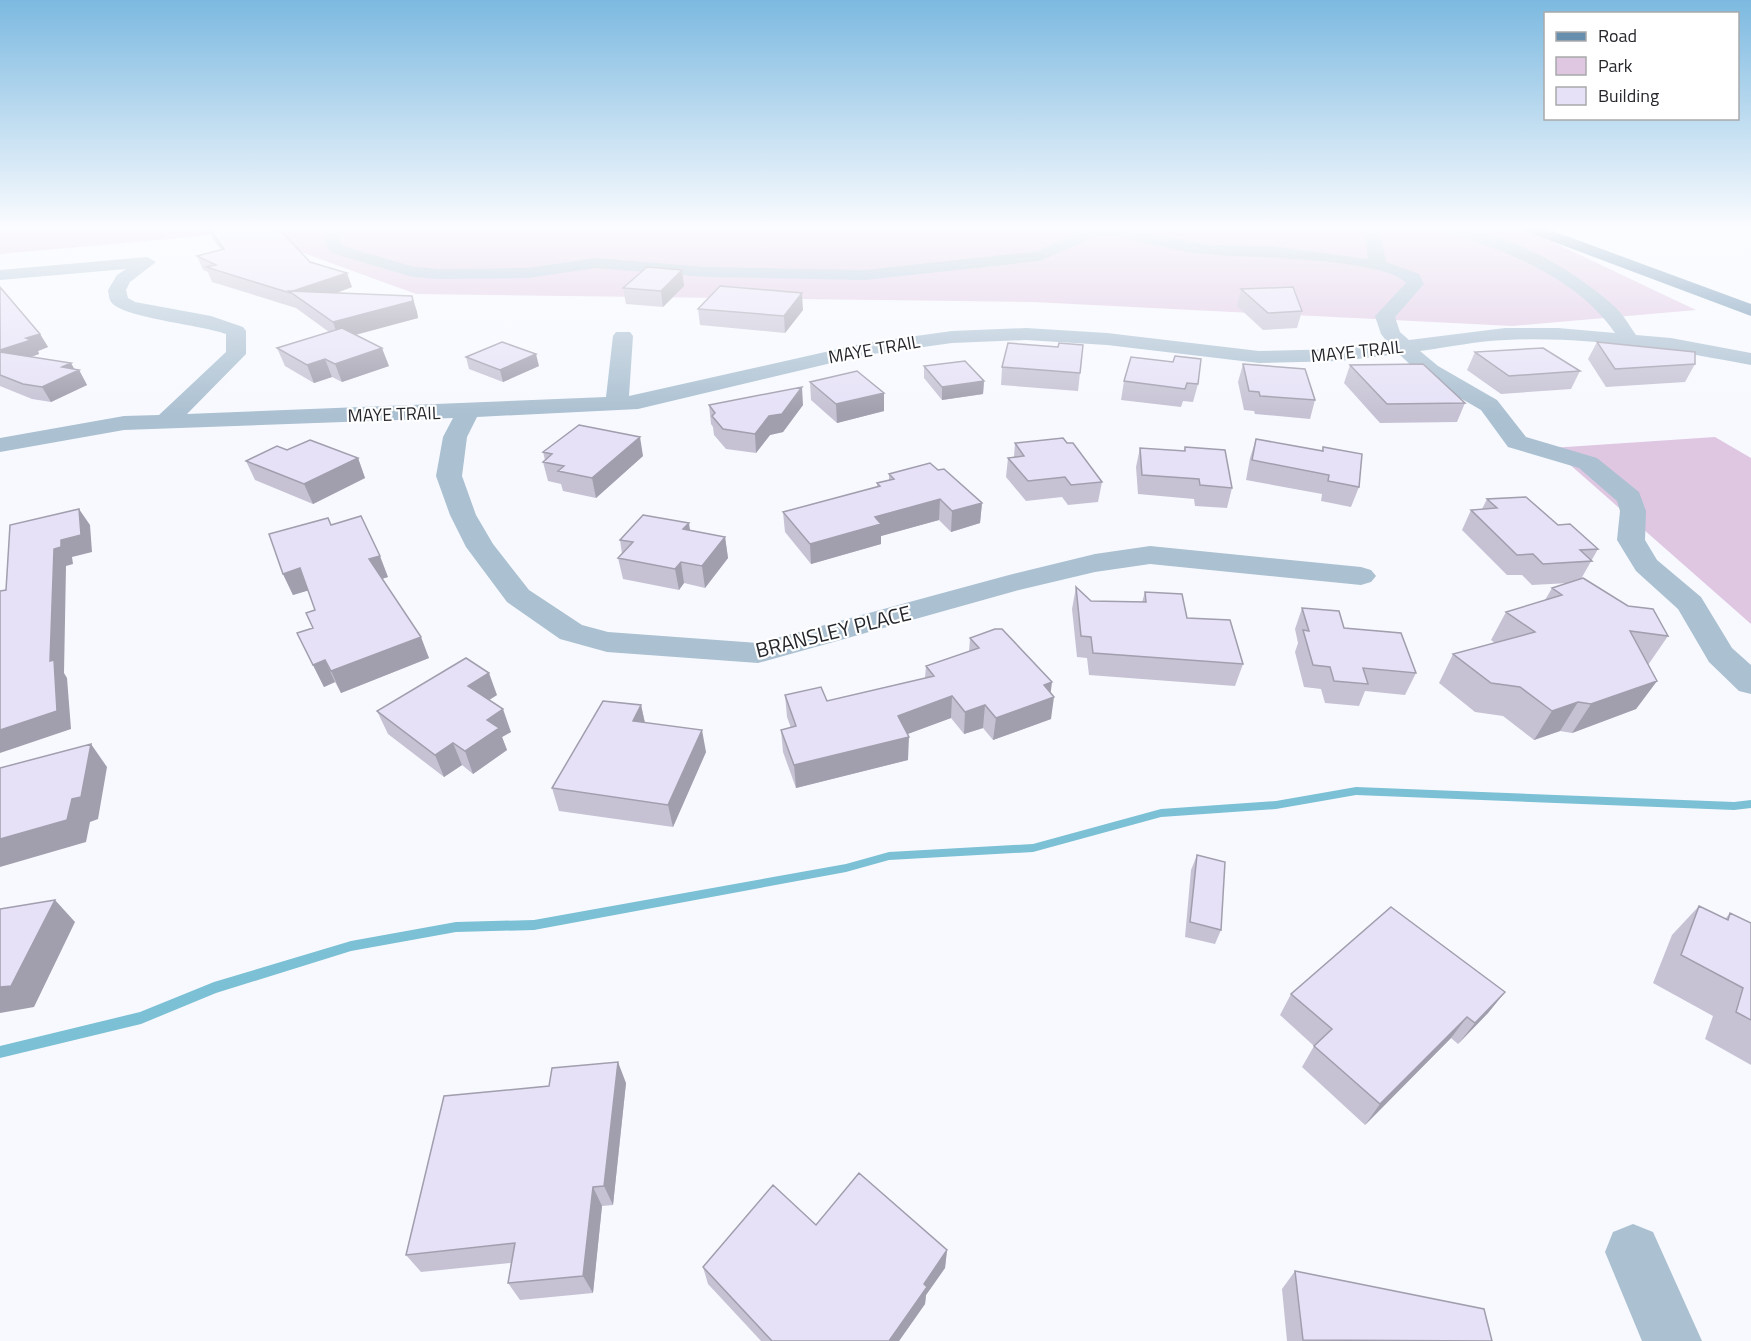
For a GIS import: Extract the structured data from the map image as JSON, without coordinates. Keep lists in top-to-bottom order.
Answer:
{
  "streets": {
    "street": ["MAYE TRAIL", "BRANSLEY PLACE"]
  },
  "crossings": [
    ["MAYE TRAIL", "BRANSLEY PLACE"]
  ],
  "legend": ["Road", "Park", "Building"]
}
